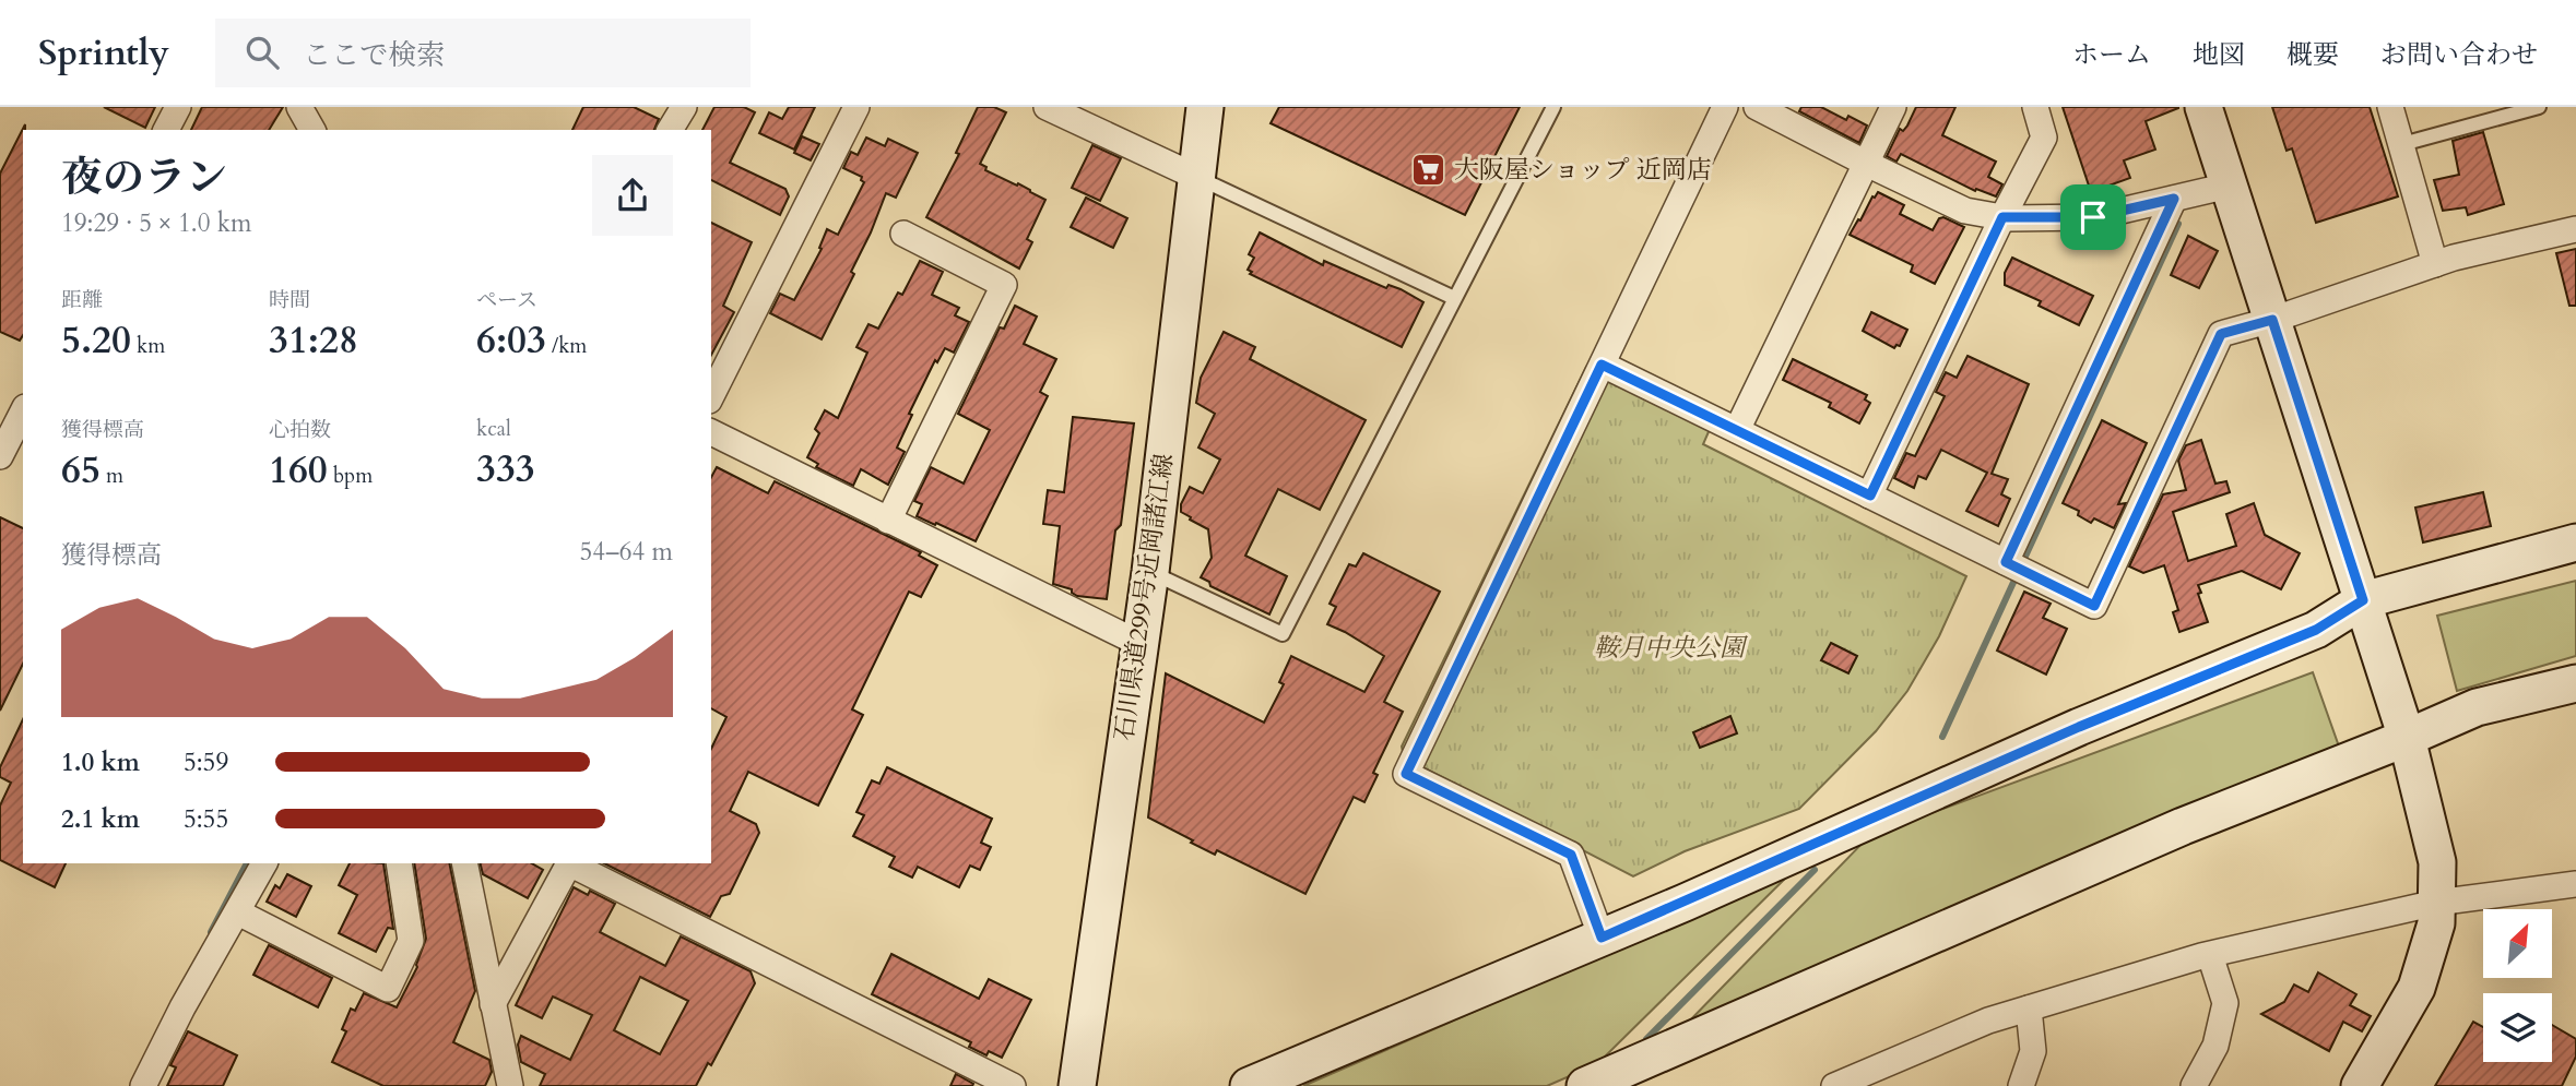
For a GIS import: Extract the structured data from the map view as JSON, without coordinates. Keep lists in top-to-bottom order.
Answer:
{
  "streets": {
    "street": ["石川県道299号近岡諸江線"]
  },
  "parks": ["鞍月中央公園"],
  "places": {
    "supermarket": ["大阪屋ショップ 近岡店"]
  },
  "north": "top right",
  "page": {
    "header": "Sprintly",
    "search": "ここで検索",
    "nav": [
      "ホーム",
      "地図",
      "概要",
      "お問い合わせ"
    ],
    "heading": ["夜のラン", "19:29 · 5 × 1.0 km"],
    "stats": [
      ["距離", "5.20 km"],
      ["時間", "31:28"],
      ["ペース", "6:03 /km"],
      ["獲得標高", "65 m"],
      ["心拍数", "160 bpm"],
      ["kcal", "333"]
    ],
    "chart": ["獲得標高", "54–64 m"],
    "list": [
      {
        "name": "1.0 km",
        "note": "5:59"
      },
      {
        "name": "2.1 km",
        "note": "5:55"
      }
    ]
  }
}
